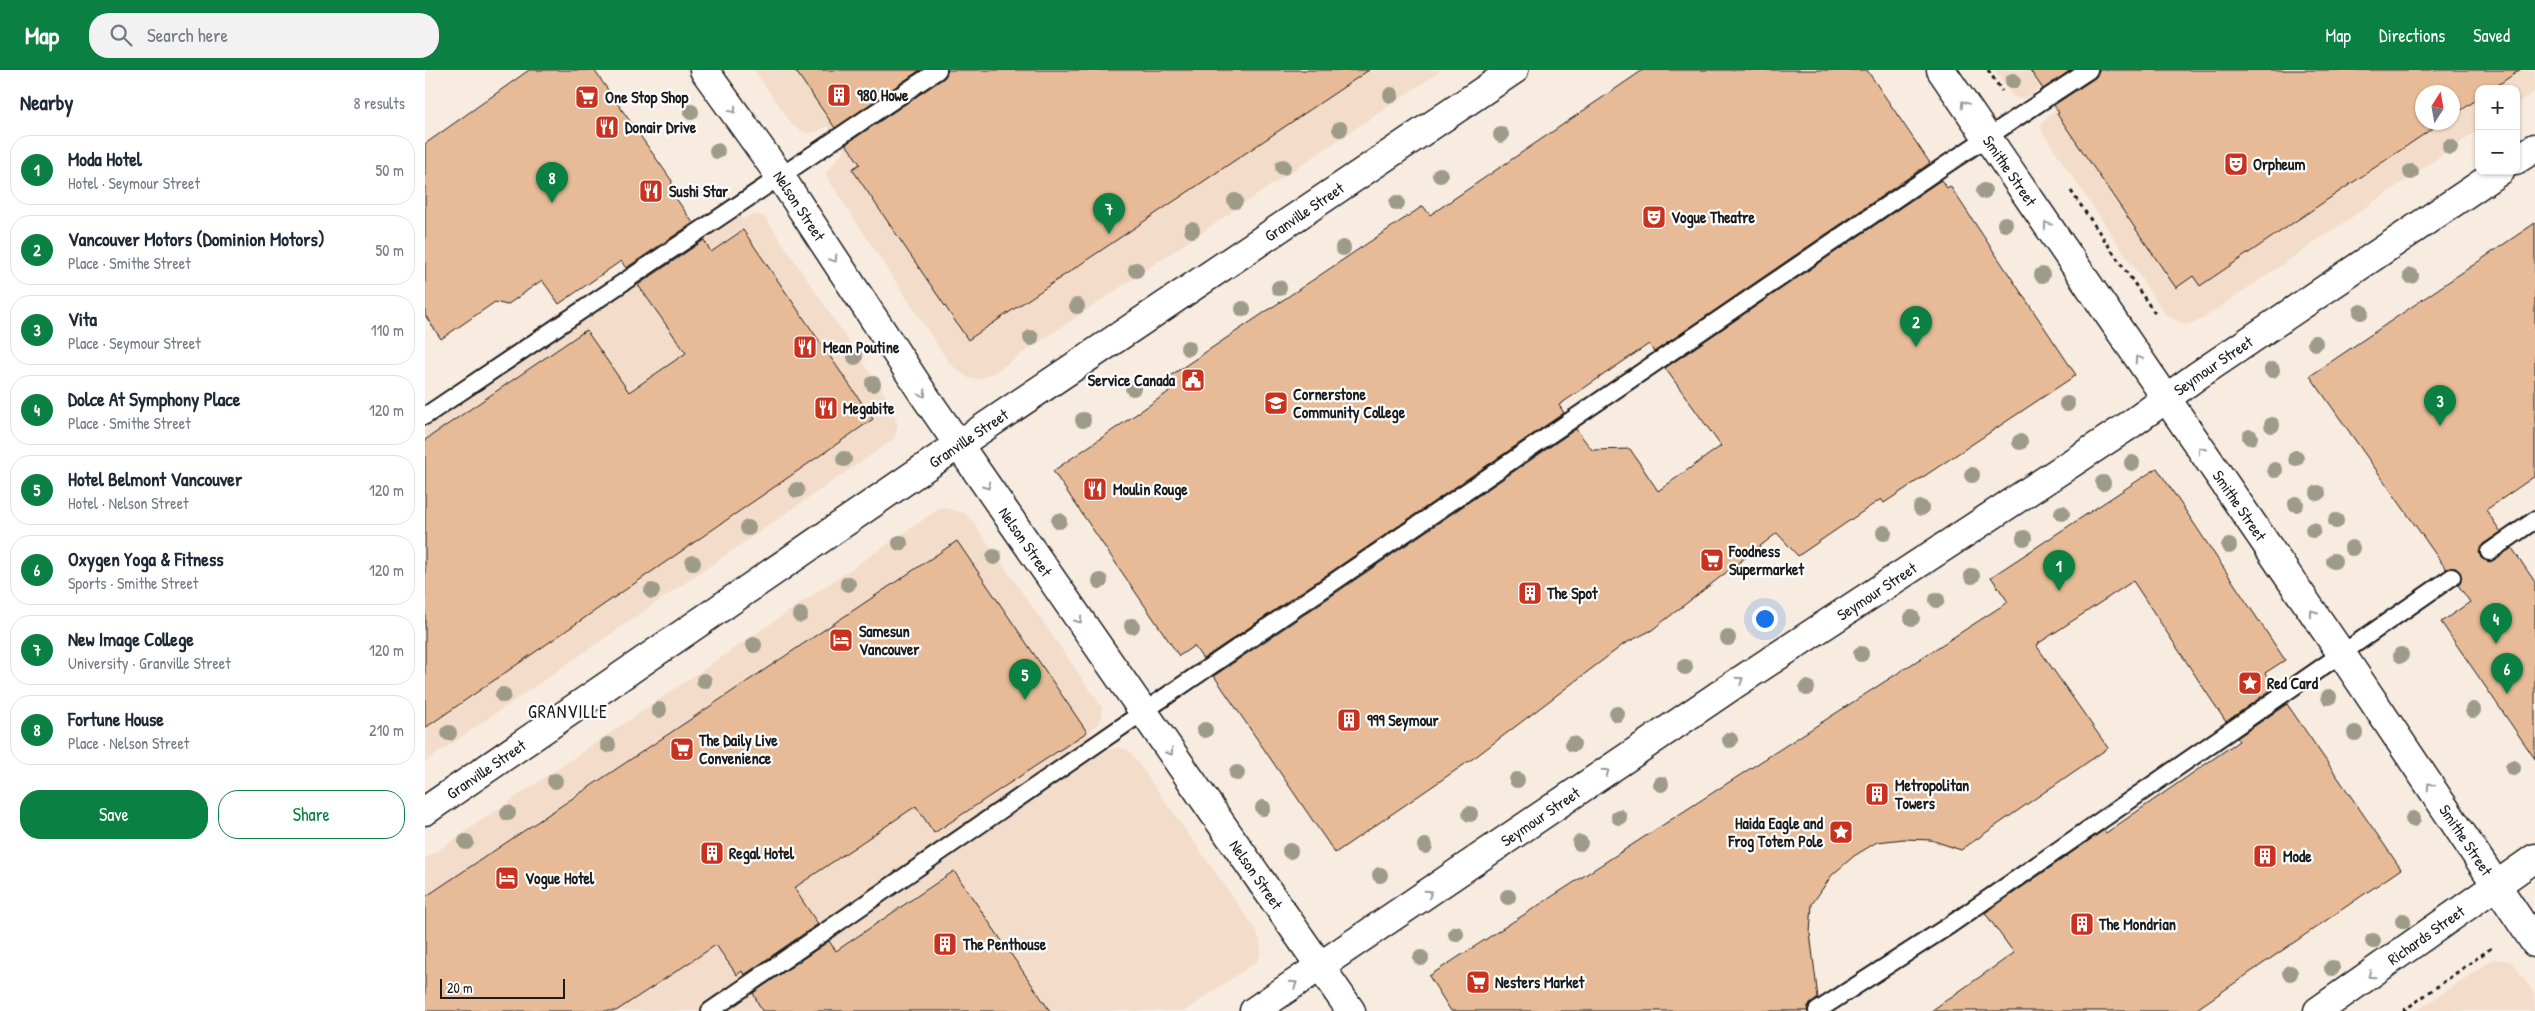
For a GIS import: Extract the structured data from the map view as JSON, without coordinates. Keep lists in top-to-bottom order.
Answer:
{
  "streets": {
    "main road": [
      "Smithe Street",
      "Nelson Street",
      "Granville Street",
      "Seymour Street",
      "Richards Street"
    ]
  },
  "crossings": [
    ["Smithe Street", "Seymour Street"],
    ["Smithe Street", "Richards Street"],
    ["Nelson Street", "Granville Street"],
    ["Nelson Street", "Seymour Street"]
  ],
  "one_way": [
    "Smithe Street",
    "Nelson Street",
    "Seymour Street",
    "Richards Street"
  ],
  "districts": ["GRANVILLE"],
  "places": {
    "building": [
      "980 Howe",
      "The Spot",
      "999 Seymour",
      "Metropolitan Towers",
      "Regal Hotel",
      "Mode",
      "The Mondrian",
      "The Penthouse"
    ],
    "supermarket": [
      "One Stop Shop",
      "Foodness Supermarket",
      "The Daily Live Convenience",
      "Nesters Market"
    ],
    "restaurant": [
      "Donair Drive",
      "Sushi Star",
      "Mean Poutine",
      "Megabite",
      "Moulin Rouge"
    ],
    "theatre": ["Orpheum", "Vogue Theatre"],
    "public building": ["Service Canada"],
    "school or university": ["Cornerstone Community College"],
    "hotel": ["Samesun Vancouver", "Vogue Hotel"],
    "place": ["Red Card", "Haida Eagle and Frog Totem Pole"]
  },
  "scale_bar": "20 m",
  "north": "top",
  "page": {
    "header": "Map",
    "search": "Search here",
    "nav": ["Map", "Directions", "Saved"],
    "heading": ["Nearby", "8 results"],
    "map_buttons": ["+", "−"],
    "list": [
      {
        "mark": "1",
        "name": "Moda Hotel",
        "note": "Hotel · Seymour Street",
        "value": "50 m"
      },
      {
        "mark": "2",
        "name": "Vancouver Motors (Dominion Motors)",
        "note": "Place · Smithe Street",
        "value": "50 m"
      },
      {
        "mark": "3",
        "name": "Vita",
        "note": "Place · Seymour Street",
        "value": "110 m"
      },
      {
        "mark": "4",
        "name": "Dolce At Symphony Place",
        "note": "Place · Smithe Street",
        "value": "120 m"
      },
      {
        "mark": "5",
        "name": "Hotel Belmont Vancouver",
        "note": "Hotel · Nelson Street",
        "value": "120 m"
      },
      {
        "mark": "6",
        "name": "Oxygen Yoga & Fitness",
        "note": "Sports · Smithe Street",
        "value": "120 m"
      },
      {
        "mark": "7",
        "name": "New Image College",
        "note": "University · Granville Street",
        "value": "120 m"
      },
      {
        "mark": "8",
        "name": "Fortune House",
        "note": "Place · Nelson Street",
        "value": "210 m"
      }
    ],
    "pins": [
      "8",
      "7",
      "2",
      "3",
      "1",
      "4",
      "6",
      "5"
    ],
    "buttons": ["Save", "Share"],
    "scale": "20 m"
  }
}
